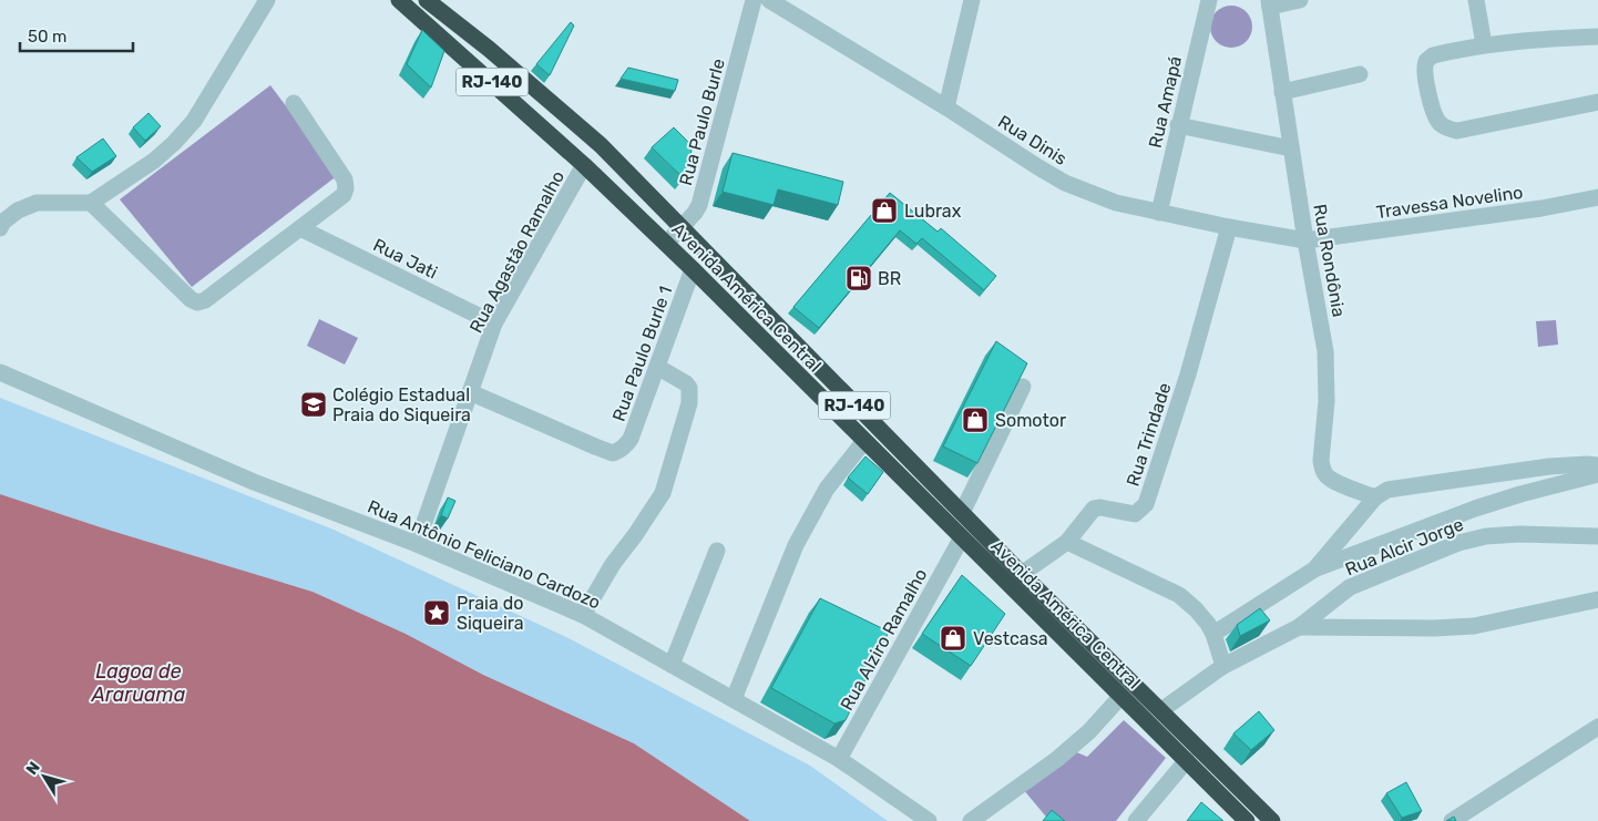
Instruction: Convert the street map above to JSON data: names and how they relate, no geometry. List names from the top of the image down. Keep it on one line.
{"streets":{"highway":["RJ-140","Avenida América Central"],"street":["Rua Amapá","Rua Paulo Burle","Rua Dinis","Travessa Novelino","Rua Agastão Ramalho","Rua Jati","Rua Rondônia","Rua Paulo Burle 1","Rua Trindade","Rua Alcir Jorge","Rua Antônio Feliciano Cardozo","Rua Alziro Ramalho"]},"crossings":[["Rua Amapá","Rua Dinis"],["Rua Paulo Burle","Avenida América Central"],["Rua Dinis","Travessa Novelino"],["Rua Dinis","Rua Rondônia"],["Rua Dinis","Rua Trindade"],["Travessa Novelino","Rua Rondônia"],["Rua Agastão Ramalho","Rua Jati"],["Rua Agastão Ramalho","Avenida América Central"],["Rua Agastão Ramalho","Rua Paulo Burle 1"],["Rua Agastão Ramalho","Rua Antônio Feliciano Cardozo"],["Avenida América Central","Rua Paulo Burle 1"],["Avenida América Central","Rua Trindade"],["Avenida América Central","Rua Alcir Jorge"],["Avenida América Central","Rua Alziro Ramalho"],["Rua Antônio Feliciano Cardozo","Rua Alziro Ramalho"]],"water":["Lagoa de Araruama"],"places":{"shop":["Lubrax","Somotor","Vestcasa"],"fuel station":["BR"],"school or university":["Colégio Estadual Praia do Siqueira"],"place":["Praia do Siqueira"]},"scale_bar":"50 m","north":"top left"}
